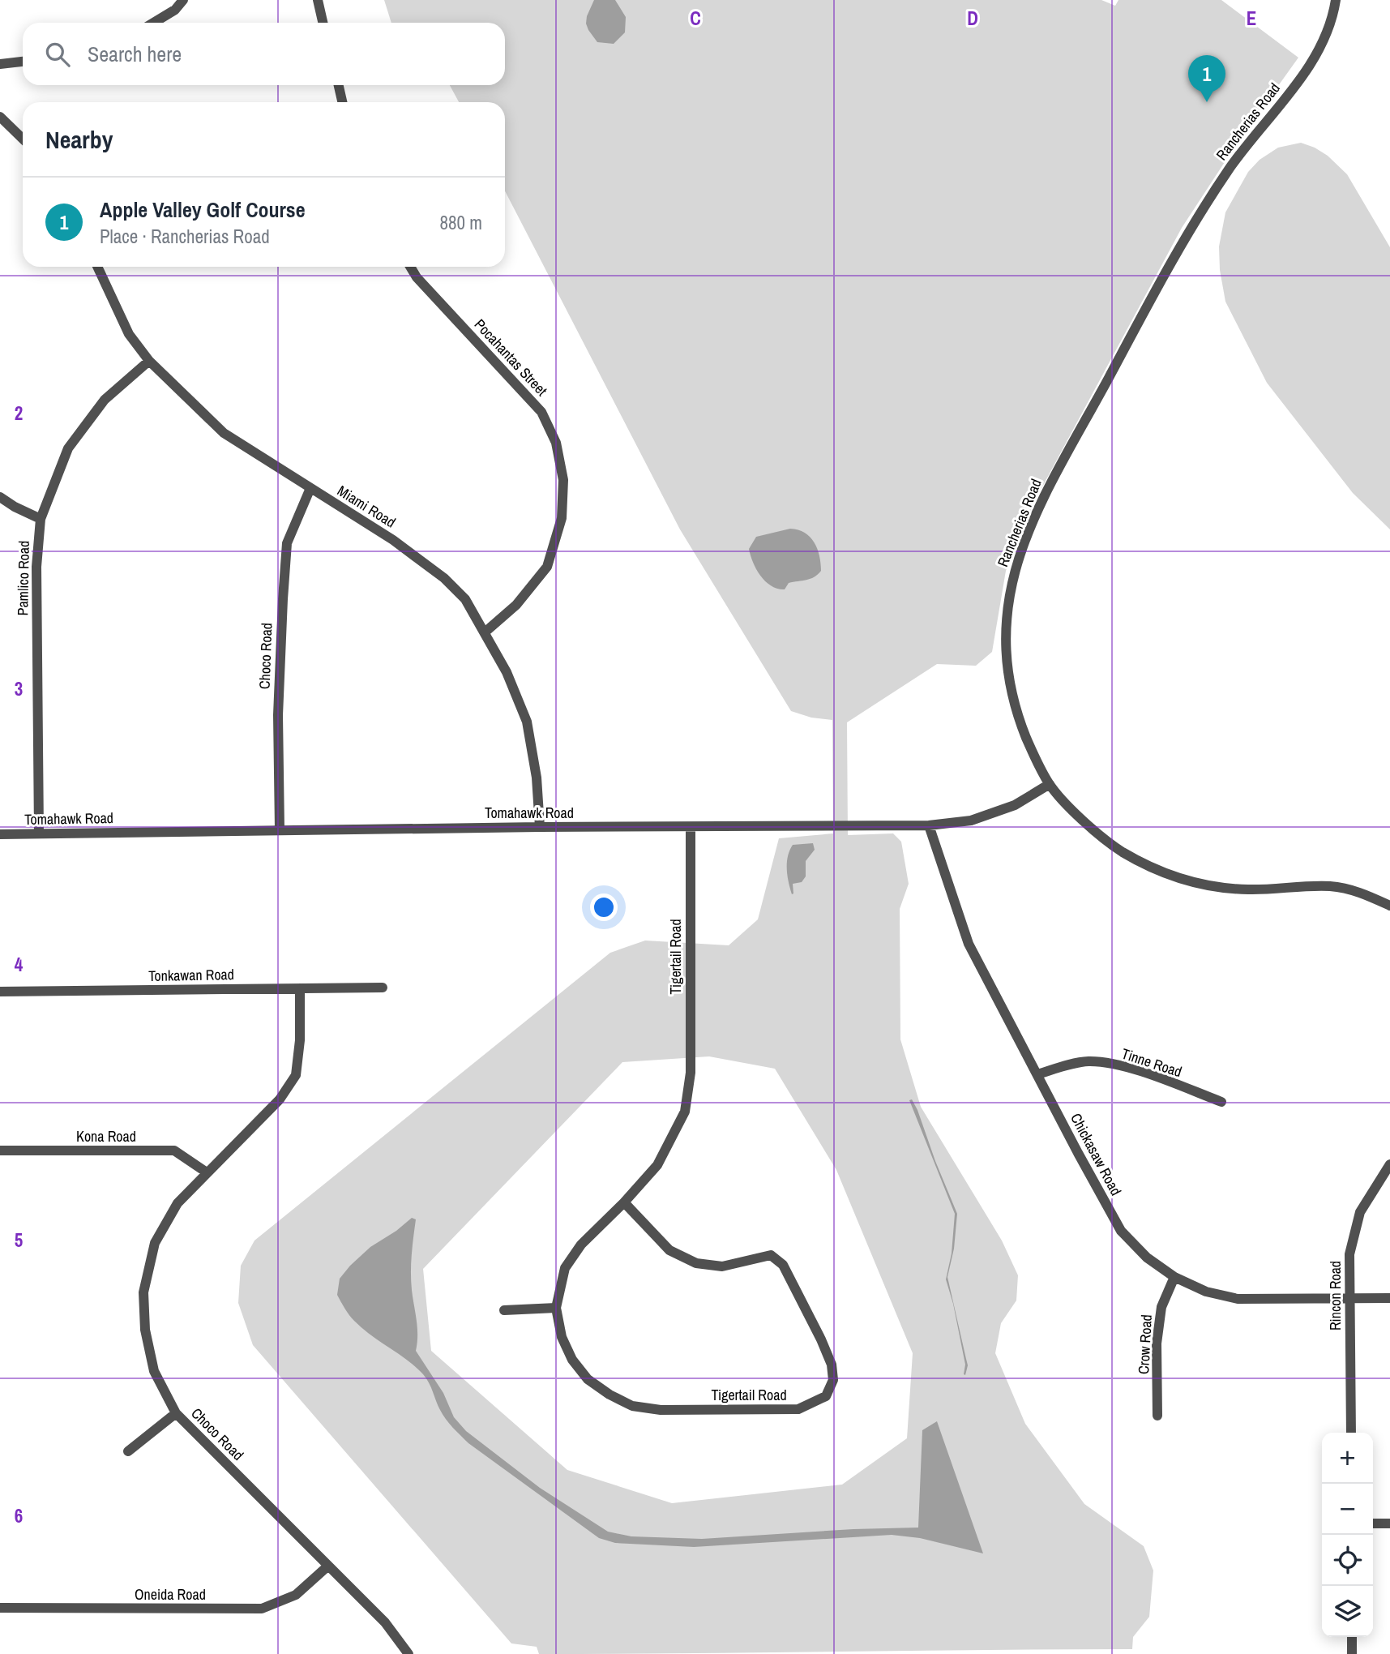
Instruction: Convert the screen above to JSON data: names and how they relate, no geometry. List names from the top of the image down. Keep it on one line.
{"streets":{"street":["Rancherias Road","Pocahantas Street","Miami Road","Pamlico Road","Choco Road","Tomahawk Road","Tigertail Road","Tonkawan Road","Tinne Road","Kona Road","Chickasaw Road","Rincon Road","Crow Road","Oneida Road"]},"crossings":[["Rancherias Road","Tomahawk Road"],["Pocahantas Street","Miami Road"],["Miami Road","Pamlico Road"],["Miami Road","Choco Road"],["Miami Road","Tomahawk Road"],["Pamlico Road","Tomahawk Road"],["Choco Road","Tomahawk Road"],["Choco Road","Tonkawan Road"],["Choco Road","Kona Road"],["Choco Road","Oneida Road"],["Tomahawk Road","Tigertail Road"],["Tomahawk Road","Chickasaw Road"],["Tinne Road","Chickasaw Road"],["Chickasaw Road","Rincon Road"],["Chickasaw Road","Crow Road"]],"page":{"search":"Search here","pins":"1","heading":"Nearby","list":[{"mark":"1","name":"Apple Valley Golf Course","note":"Place · Rancherias Road","value":"880 m"}],"map_buttons":["+","−"]},"grid":{"columns":["C","D","E"],"rows":["2","3","4","5","6"]}}
